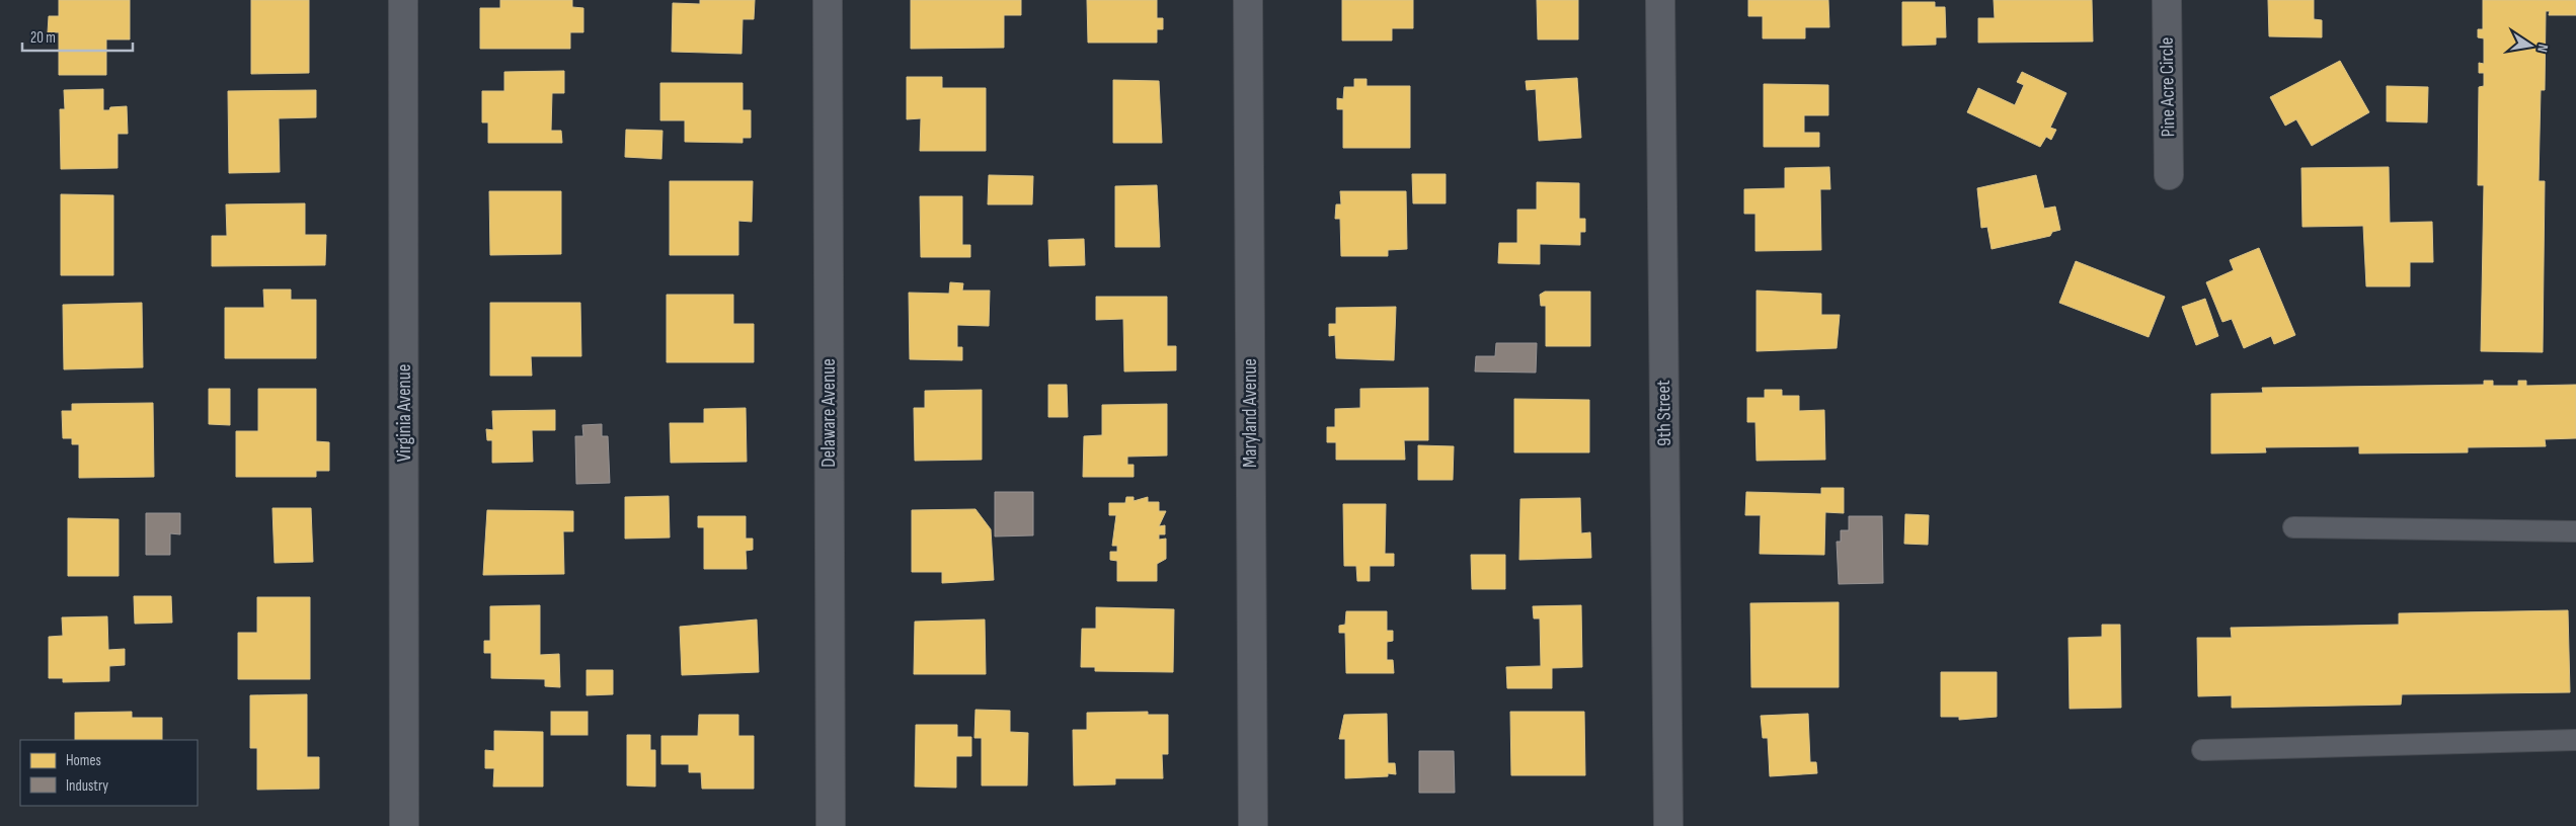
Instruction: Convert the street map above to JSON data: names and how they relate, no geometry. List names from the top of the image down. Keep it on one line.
{"streets":{"street":["Pine Acre Circle","Virginia Avenue","Delaware Avenue","Maryland Avenue","9th Street"]},"legend":["Homes","Industry"],"scale_bar":"20 m","north":"right"}
